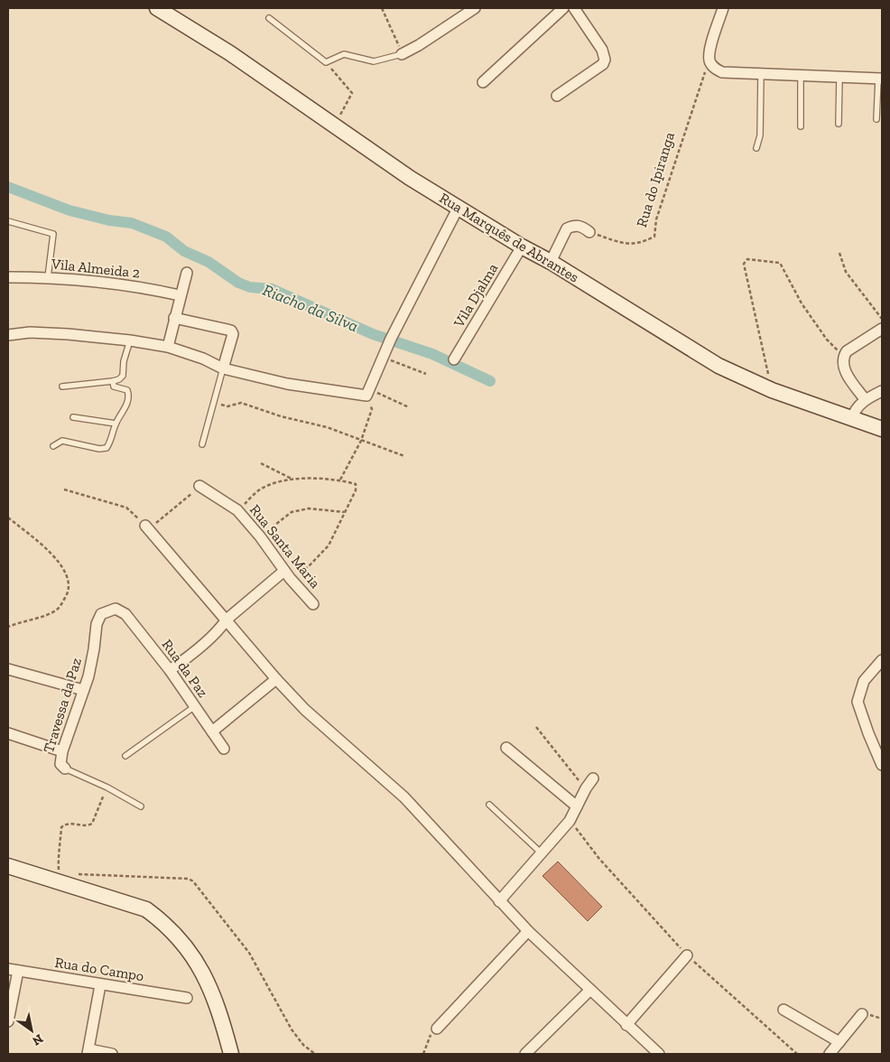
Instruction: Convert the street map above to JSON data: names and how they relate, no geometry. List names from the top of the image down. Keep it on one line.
{"streets":{"street":["Rua Marquês de Abrantes","Vila Almeida 2","Vila Djalma","Rua Santa Maria","Rua da Paz","Travessa da Paz","Rua do Campo"],"path":["Rua do Ipiranga"]},"crossings":[["Rua Marquês de Abrantes","Vila Djalma"],["Rua da Paz","Travessa da Paz"]],"water":["Riacho da Silva"],"north":"bottom right"}
